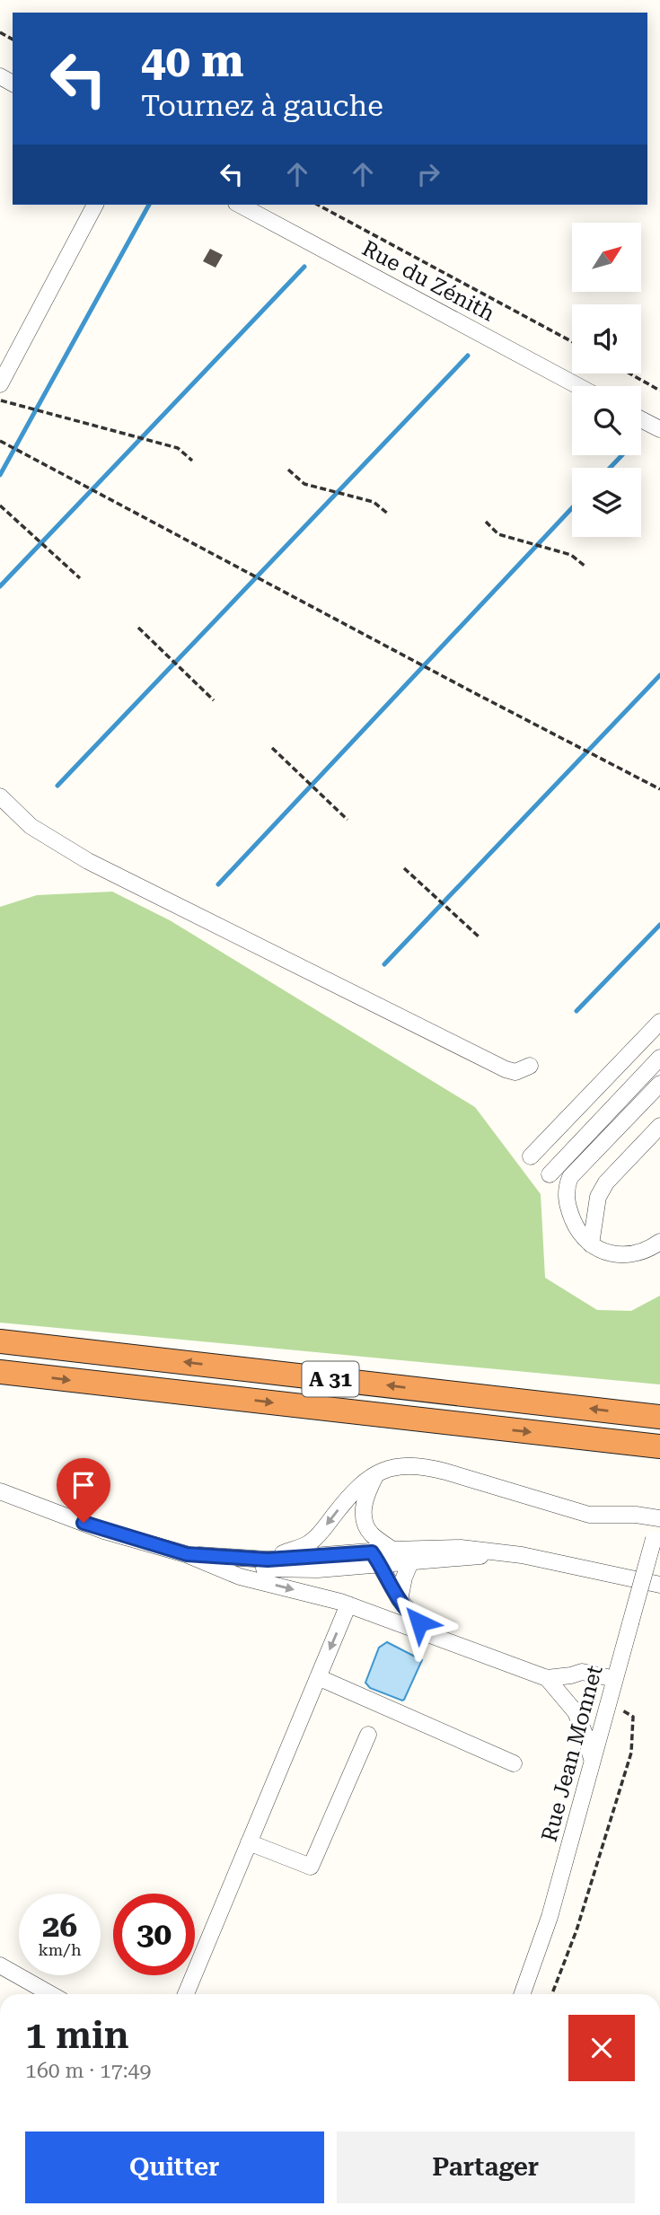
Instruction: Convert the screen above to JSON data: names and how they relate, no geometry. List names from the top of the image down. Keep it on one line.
{"streets":{"highway":["A 31"],"street":["Rue du Zénith","Rue Jean Monnet"]},"north":"top right","page":{"turn":["40 m","Tournez à gauche"],"speed":"26 km/h","limit":"30","heading":["1 min","160 m · 17:49"],"buttons":["Quitter","Partager"]}}
